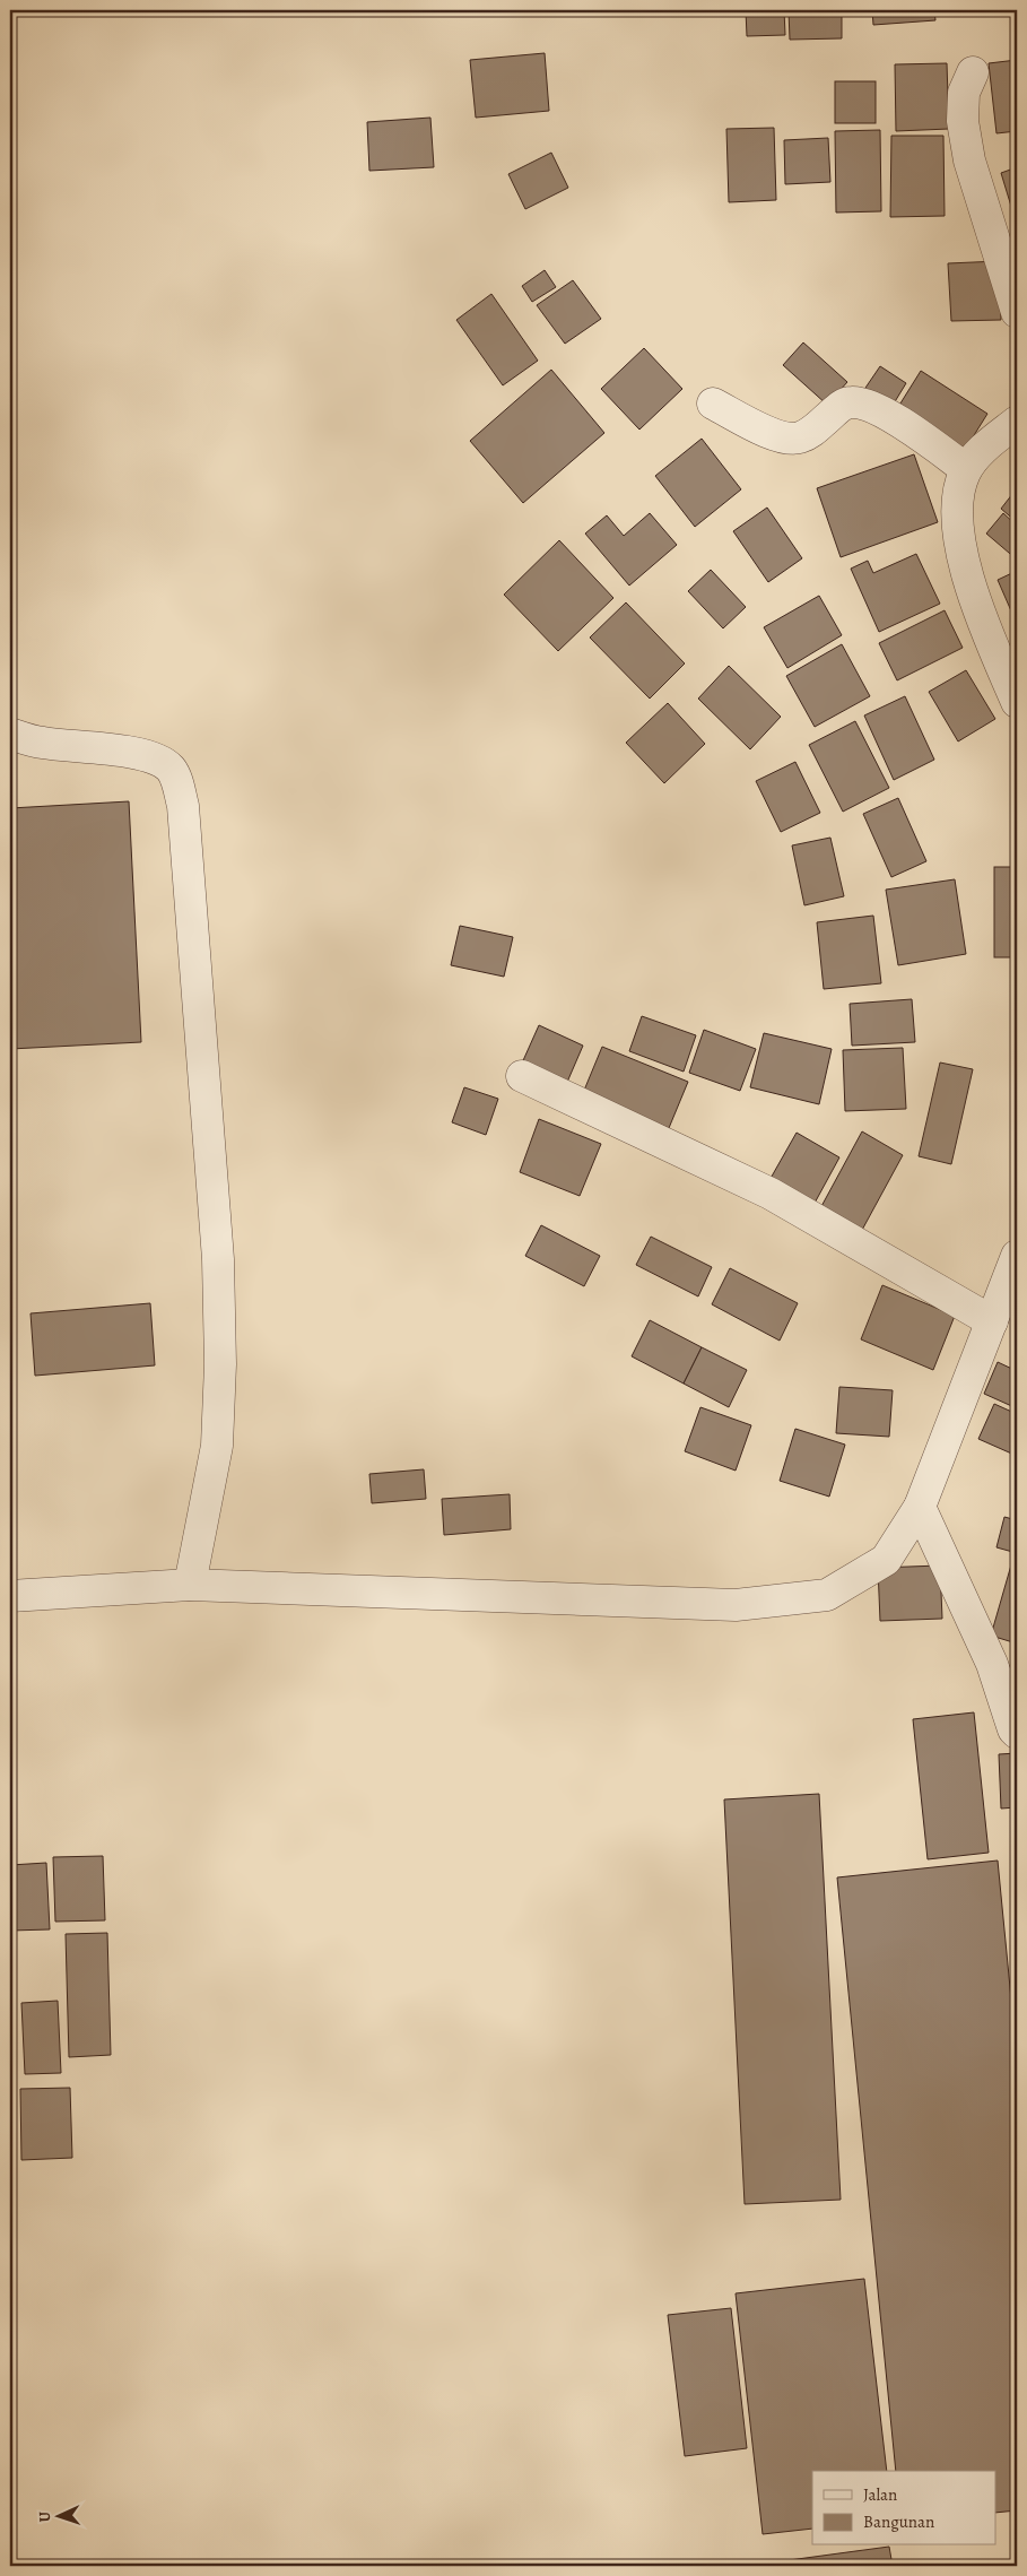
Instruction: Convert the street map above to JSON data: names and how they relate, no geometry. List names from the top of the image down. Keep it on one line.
{"legend":["Jalan","Bangunan"],"north":"left"}
